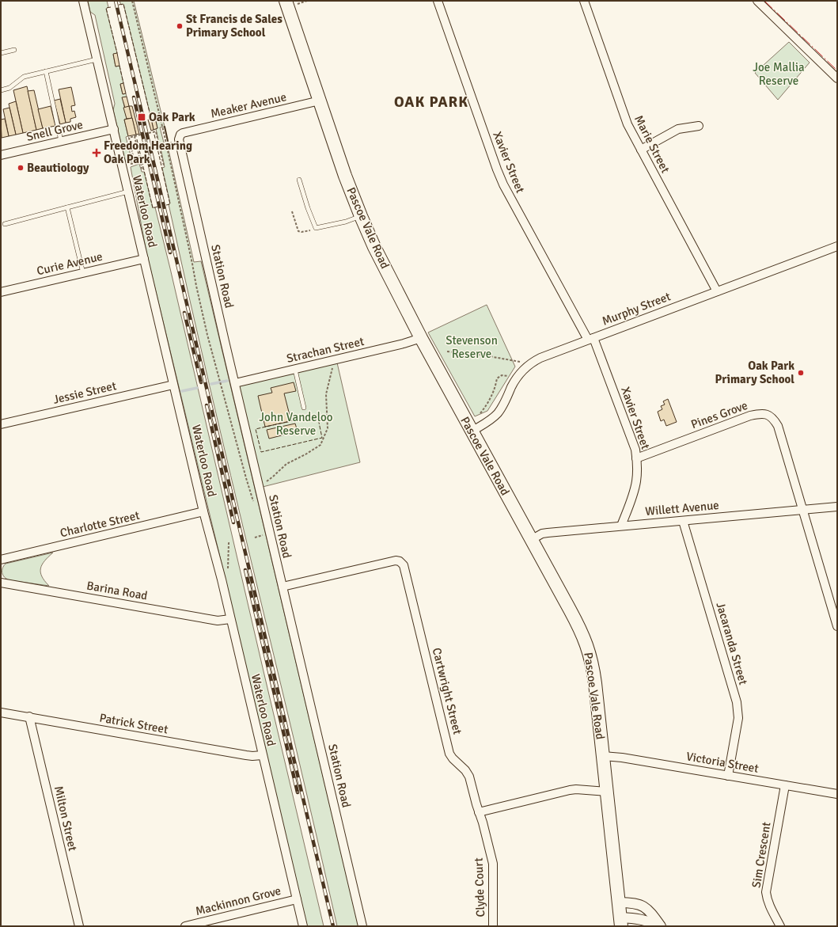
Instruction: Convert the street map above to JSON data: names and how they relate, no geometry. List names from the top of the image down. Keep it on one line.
{"streets":{"main road":["Pascoe Vale Road"],"street":["Meaker Avenue","Snell Grove","Marie Street","Xavier Street","Waterloo Road","Curie Avenue","Station Road","Murphy Street","Strachan Street","Jessie Street","Pines Grove","Willett Avenue","Charlotte Street","Barina Road","Jacaranda Street","Cartwright Street","Patrick Street","Victoria Street","Milton Street","Sim Crescent","Clyde Court","Mackinnon Grove"]},"crossings":[["Meaker Avenue","Pascoe Vale Road"],["Meaker Avenue","Station Road"],["Snell Grove","Waterloo Road"],["Marie Street","Murphy Street"],["Xavier Street","Murphy Street"],["Xavier Street","Pines Grove"],["Xavier Street","Willett Avenue"],["Waterloo Road","Curie Avenue"],["Waterloo Road","Jessie Street"],["Waterloo Road","Charlotte Street"],["Waterloo Road","Barina Road"],["Waterloo Road","Patrick Street"],["Waterloo Road","Mackinnon Grove"],["Pascoe Vale Road","Murphy Street"],["Pascoe Vale Road","Strachan Street"],["Pascoe Vale Road","Willett Avenue"],["Pascoe Vale Road","Victoria Street"],["Station Road","Strachan Street"],["Station Road","Cartwright Street"],["Pines Grove","Willett Avenue"],["Willett Avenue","Jacaranda Street"],["Jacaranda Street","Victoria Street"],["Cartwright Street","Clyde Court"],["Patrick Street","Milton Street"],["Victoria Street","Sim Crescent"]],"districts":["OAK PARK"],"parks":["Joe Mallia Reserve","Stevenson Reserve","John Vandeloo Reserve"],"places":{"other":["St Francis de Sales Primary School","Beautiology","Oak Park Primary School"],"transit":["Oak Park"],"health":["Freedom Hearing Oak Park"]}}
